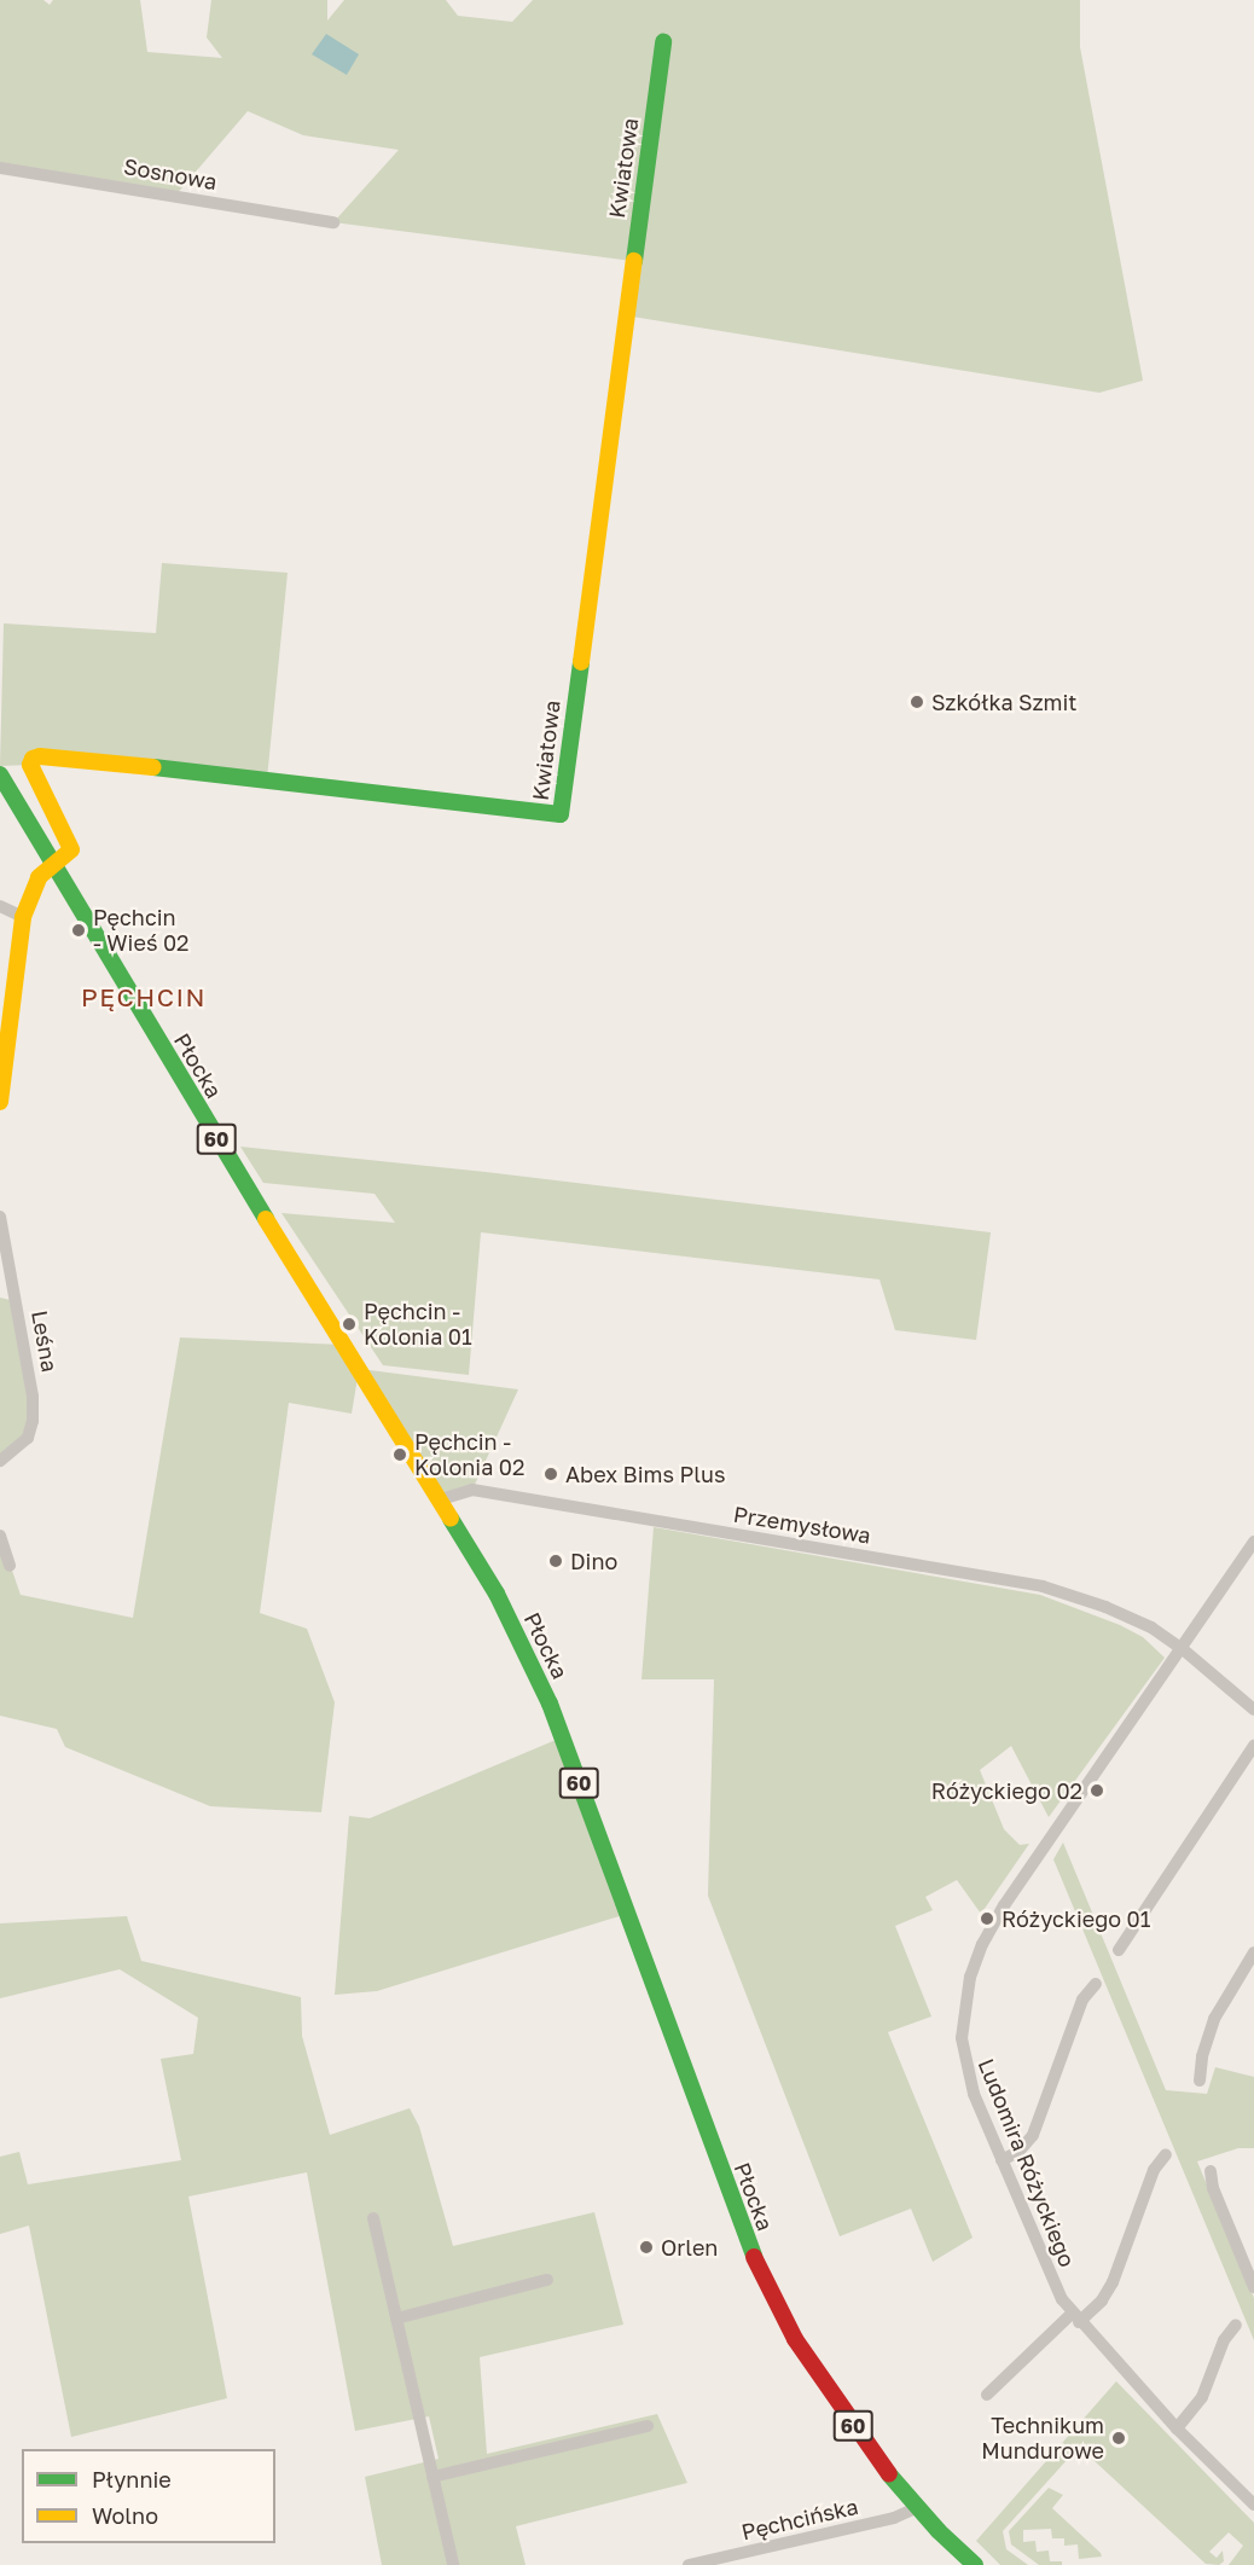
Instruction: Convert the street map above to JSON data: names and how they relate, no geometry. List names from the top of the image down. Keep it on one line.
{"streets":{"main road":["Kwiatowa","Płocka","60"],"street":["Sosnowa","Leśna","Przemysłowa","Ludomira Różyckiego","Pęchcińska"]},"crossings":[["Kwiatowa","Płocka"],["Płocka","Przemysłowa"],["Płocka","Pęchcińska"],["Przemysłowa","Ludomira Różyckiego"]],"districts":["PĘCHCIN"],"places":["Szkółka Szmit","Pęchcin - Wieś 02","Pęchcin - Kolonia 01","Pęchcin - Kolonia 02","Abex Bims Plus","Dino","Różyckiego 02","Różyckiego 01","Orlen","Technikum Mundurowe"],"legend":["Płynnie","Wolno"]}
